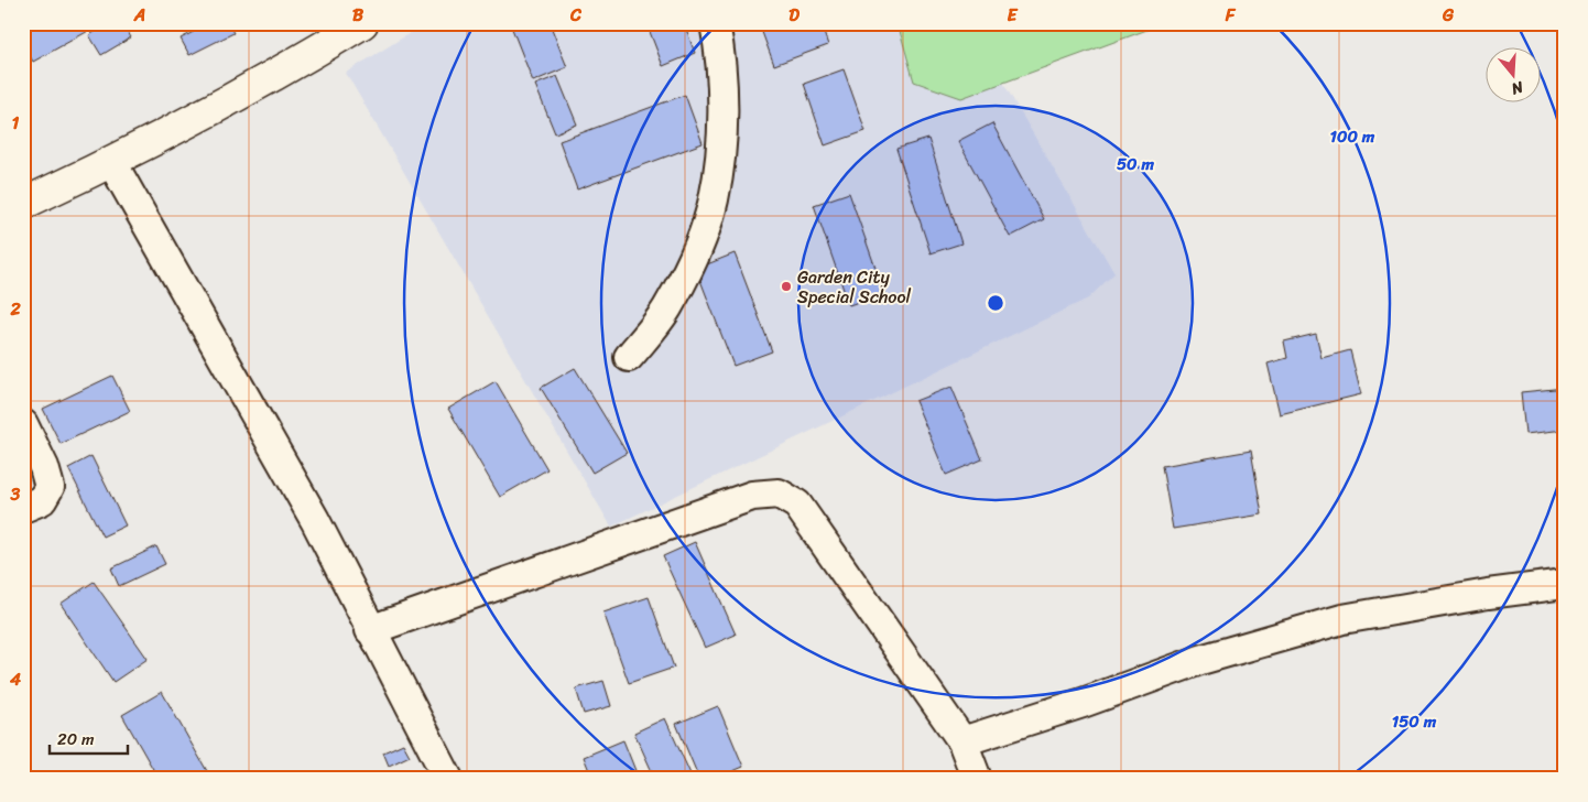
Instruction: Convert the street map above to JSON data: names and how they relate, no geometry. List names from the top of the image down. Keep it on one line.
{"places":["Garden City Special School"],"scale_bar":"20 m","north":"bottom","grid":{"columns":["A","B","C","D","E","F","G"],"rows":["1","2","3","4"]},"rings":["100 m","50 m","150 m"]}
